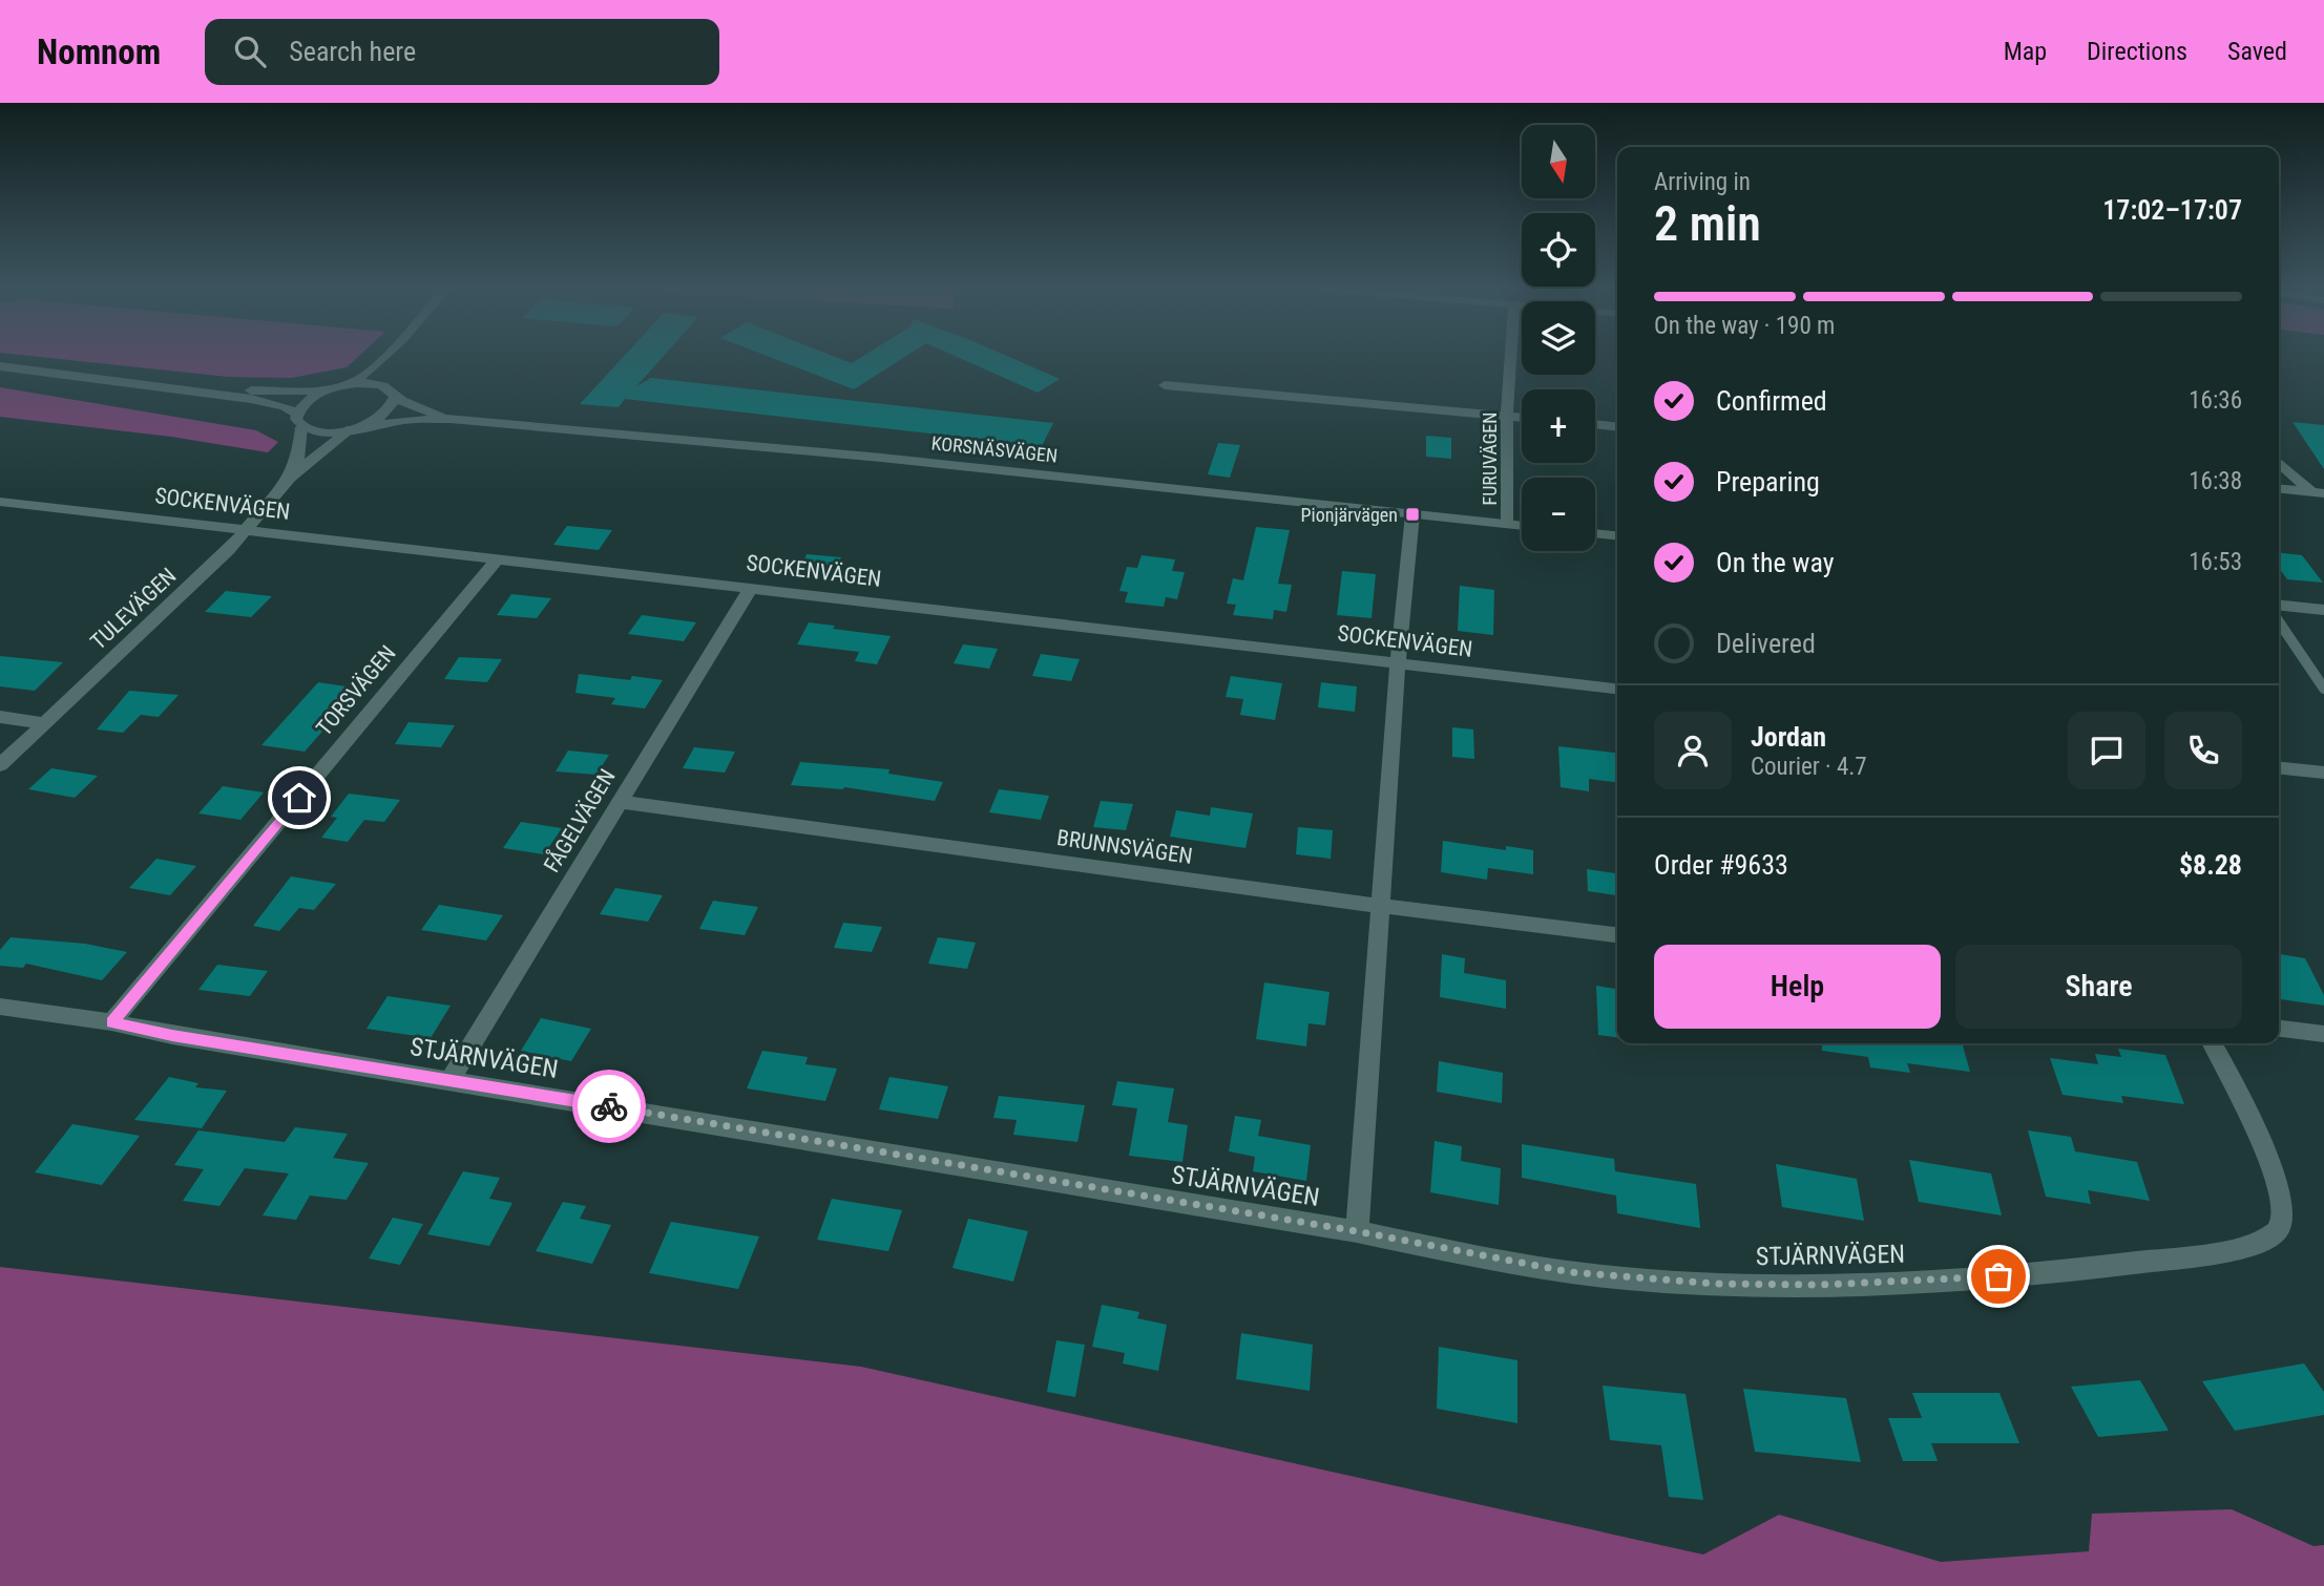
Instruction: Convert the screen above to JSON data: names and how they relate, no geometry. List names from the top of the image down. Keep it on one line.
{"streets":{"street":["KORSNÄSVÄGEN","FURUVÄGEN","SOCKENVÄGEN","TULEVÄGEN","TORSVÄGEN","FÅGELVÄGEN","BRUNNSVÄGEN","STJÄRNVÄGEN"]},"crossings":[["KORSNÄSVÄGEN","FURUVÄGEN"],["KORSNÄSVÄGEN","TULEVÄGEN"],["SOCKENVÄGEN","TULEVÄGEN"],["SOCKENVÄGEN","TORSVÄGEN"],["SOCKENVÄGEN","FÅGELVÄGEN"],["TORSVÄGEN","STJÄRNVÄGEN"],["FÅGELVÄGEN","BRUNNSVÄGEN"],["FÅGELVÄGEN","STJÄRNVÄGEN"]],"places":{"transit":["Pionjärvägen"]},"north":"bottom","page":{"header":"Nomnom","search":"Search here","nav":["Map","Directions","Saved"],"map_buttons":["+","−"],"heading":["2 min","Arriving in","17:02–17:07"],"panel":["Jordan","Courier · 4.7","Order #9633","$8.28"],"bar":"On the way · 190 m","list":[["Confirmed","16:36"],["Preparing","16:38"],["On the way","16:53"],"Delivered"],"buttons":["Help","Share"]}}
